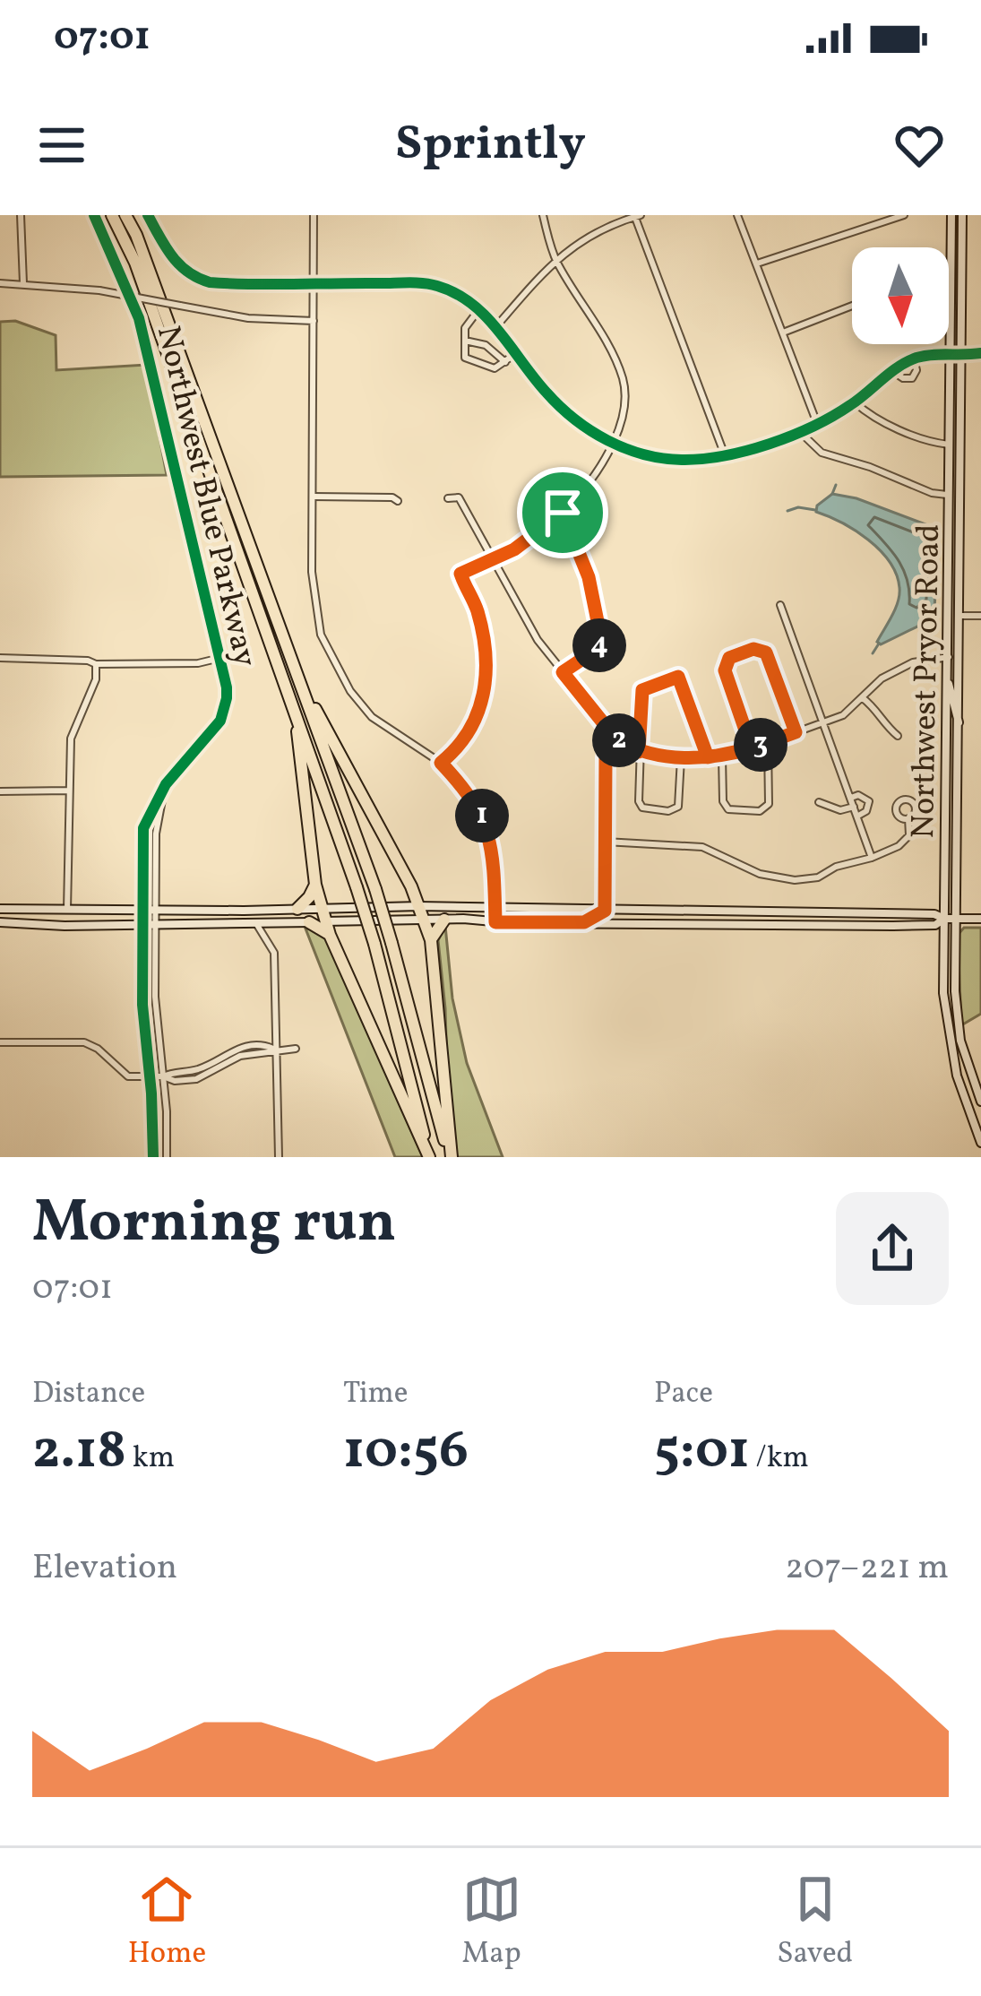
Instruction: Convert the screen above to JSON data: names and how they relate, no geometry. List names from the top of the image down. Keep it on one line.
{"streets":{"main road":["Northwest Pryor Road"],"street":["Northwest Blue Parkway"]},"north":"bottom","page":{"status":"07:01","header":"Sprintly","pins":["4","2","3","1"],"heading":["Morning run","07:01"],"stats":[["Distance","2.18 km"],["Time","10:56"],["Pace","5:01 /km"]],"chart":["Elevation","207–221 m"],"tabs":["Home","Map","Saved"]}}
